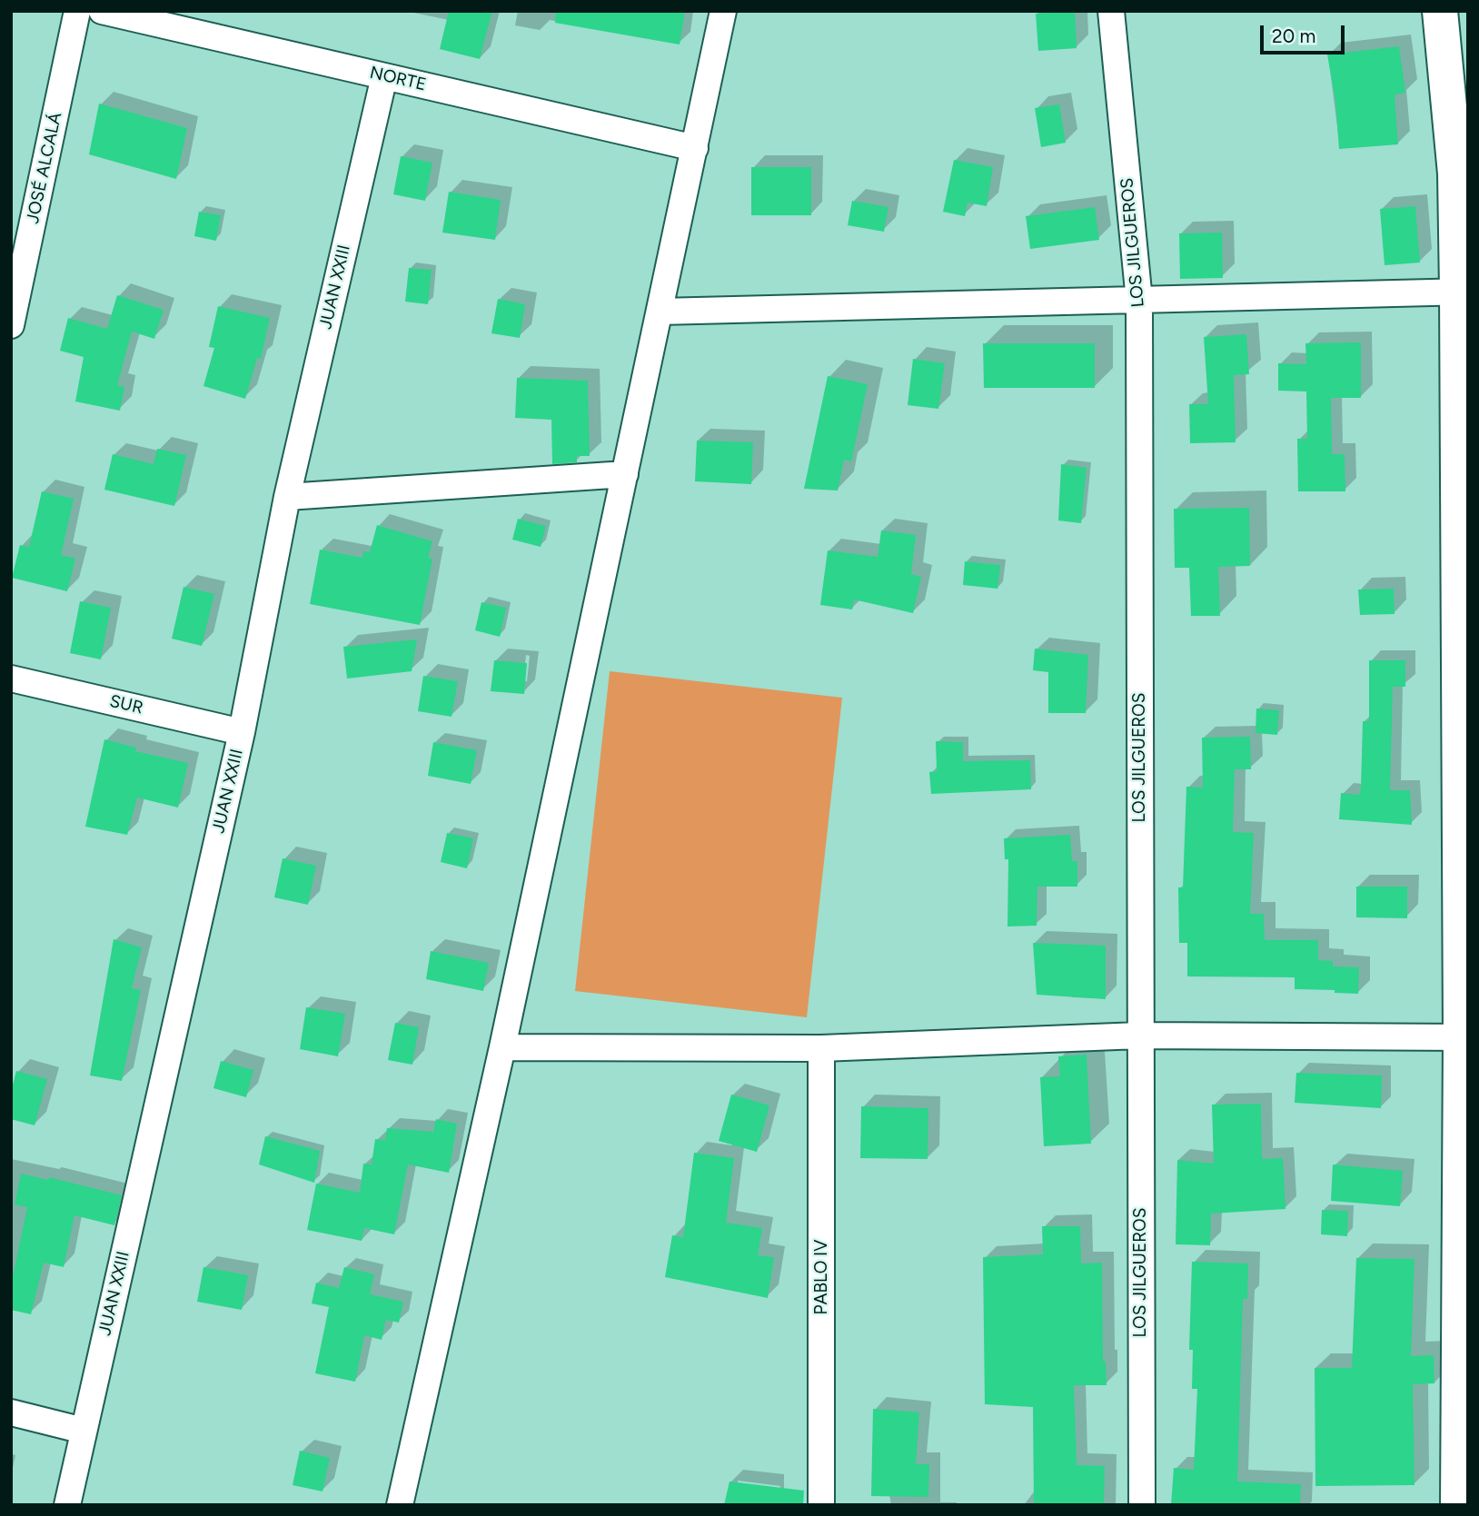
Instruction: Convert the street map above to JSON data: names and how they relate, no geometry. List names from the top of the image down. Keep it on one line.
{"streets":{"street":["NORTE","JOSÉ ALCALÁ","LOS JILGUEROS","JUAN XXIII","SUR","PABLO IV"]},"crossings":[["NORTE","JUAN XXIII"],["JUAN XXIII","SUR"]],"scale_bar":"20 m"}
